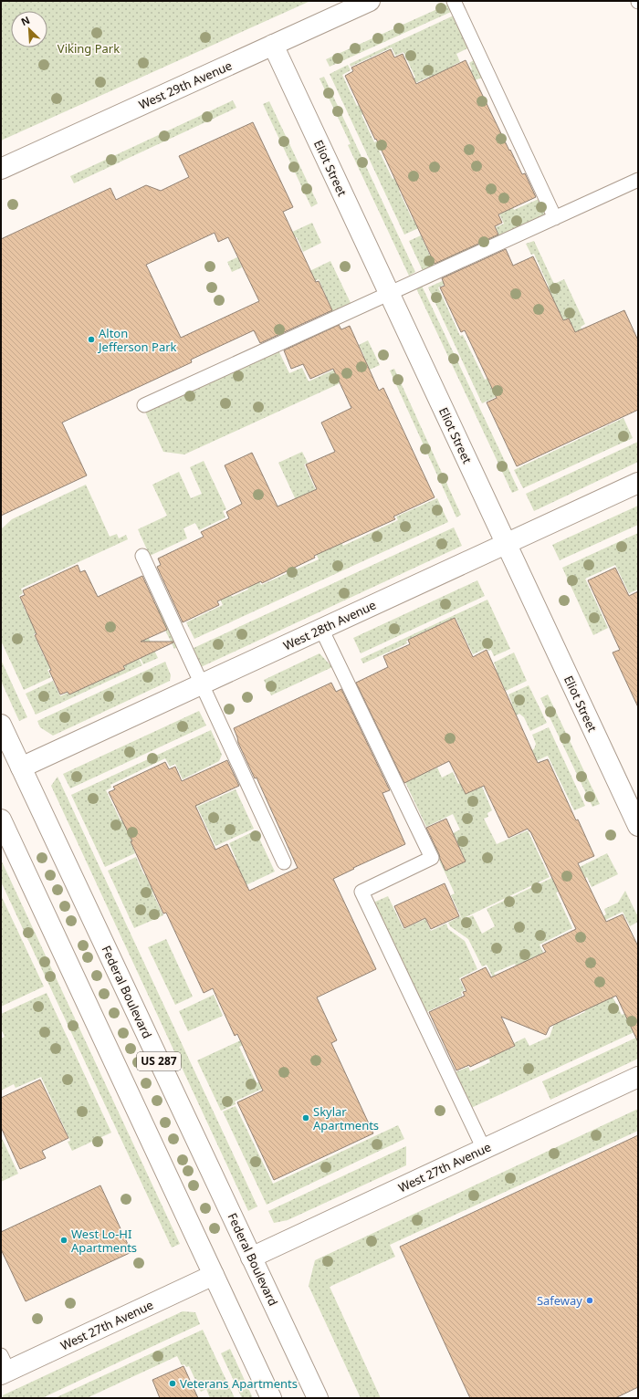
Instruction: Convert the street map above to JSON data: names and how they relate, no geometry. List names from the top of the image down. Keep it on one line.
{"streets":{"street":["West 29th Avenue","Eliot Street","West 28th Avenue","Federal Boulevard","US 287","West 27th Avenue"]},"crossings":[["West 29th Avenue","Eliot Street"],["Eliot Street","West 28th Avenue"],["West 28th Avenue","Federal Boulevard"],["Federal Boulevard","West 27th Avenue"],["US 287","West 27th Avenue"]],"parks":["Viking Park"],"places":["Alton Jefferson Park","Skylar Apartments","West Lo-HI Apartments","Safeway","Veterans Apartments"],"north":"top left"}
